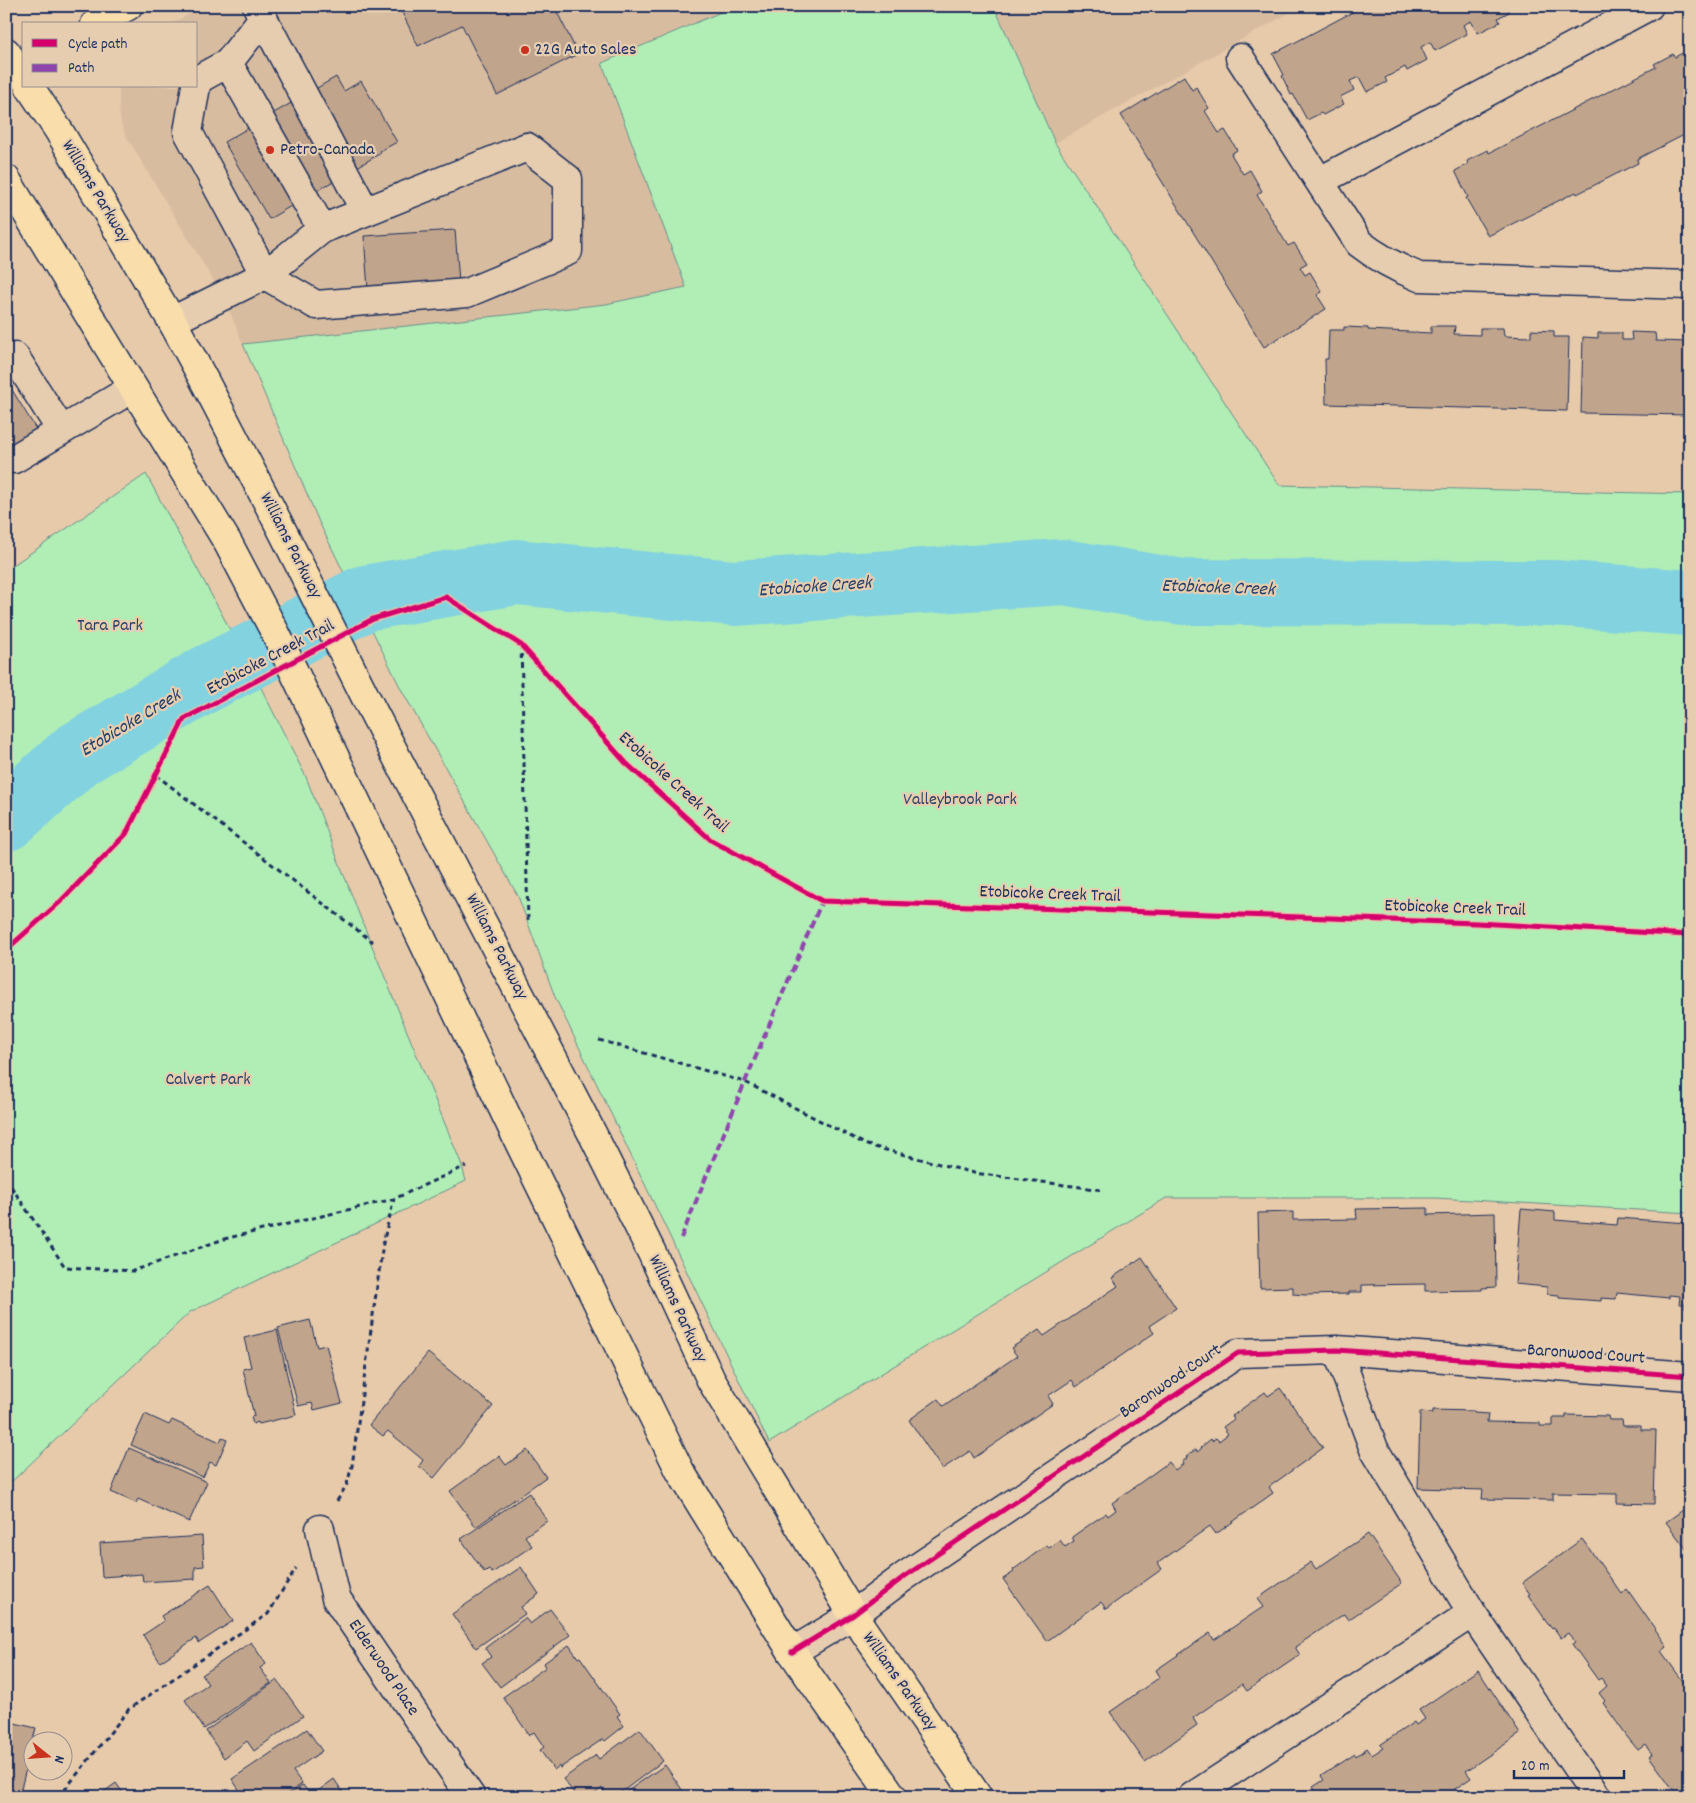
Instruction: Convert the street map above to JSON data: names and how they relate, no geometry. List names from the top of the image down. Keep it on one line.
{"streets":{"main road":["Williams Parkway"],"street":["Baronwood Court","Elderwood Place"],"cycle path":["Etobicoke Creek Trail"]},"crossings":[["Williams Parkway","Baronwood Court"]],"water":["Etobicoke Creek"],"parks":["Tara Park","Valleybrook Park","Calvert Park"],"places":["22G Auto Sales","Petro-Canada"],"legend":["Cycle path","Path"],"scale_bar":"20 m","north":"right"}
